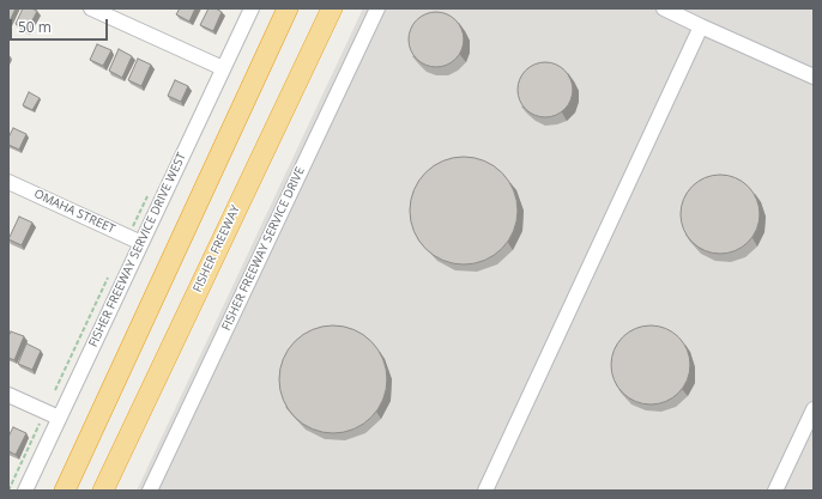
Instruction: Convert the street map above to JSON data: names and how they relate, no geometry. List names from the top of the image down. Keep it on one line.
{"streets":{"highway":["FISHER FREEWAY"],"street":["OMAHA STREET","FISHER FREEWAY SERVICE DRIVE","FISHER FREEWAY SERVICE DRIVE WEST"]},"crossings":[["OMAHA STREET","FISHER FREEWAY SERVICE DRIVE WEST"]],"scale_bar":"50 m"}
